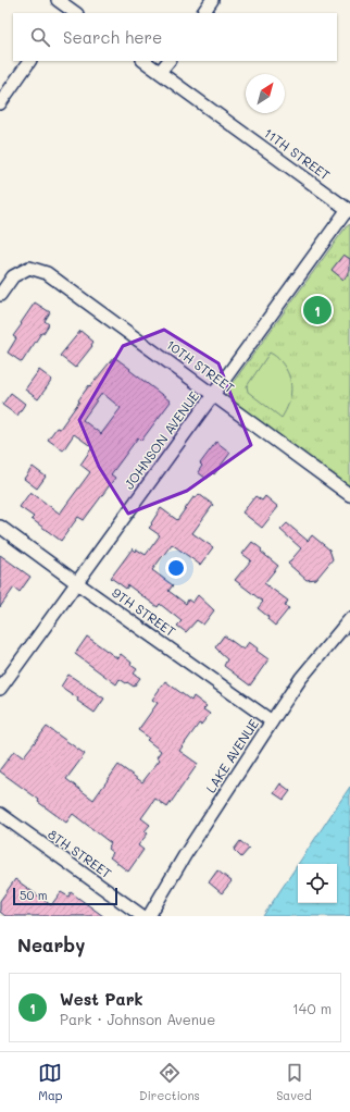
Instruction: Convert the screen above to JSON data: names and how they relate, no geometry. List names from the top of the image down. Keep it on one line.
{"streets":{"street":["11TH STREET","10TH STREET","JOHNSON AVENUE","9TH STREET","LAKE AVENUE","8TH STREET"]},"crossings":[["11TH STREET","JOHNSON AVENUE"],["10TH STREET","JOHNSON AVENUE"],["JOHNSON AVENUE","9TH STREET"],["9TH STREET","LAKE AVENUE"]],"scale_bar":"50 m","north":"top right","page":{"search":"Search here","pins":"1","scale":"50 m","heading":"Nearby","list":[{"mark":"1","name":"West Park","note":"Park · Johnson Avenue","value":"140 m"}],"nav":["Map","Directions","Saved"]}}
